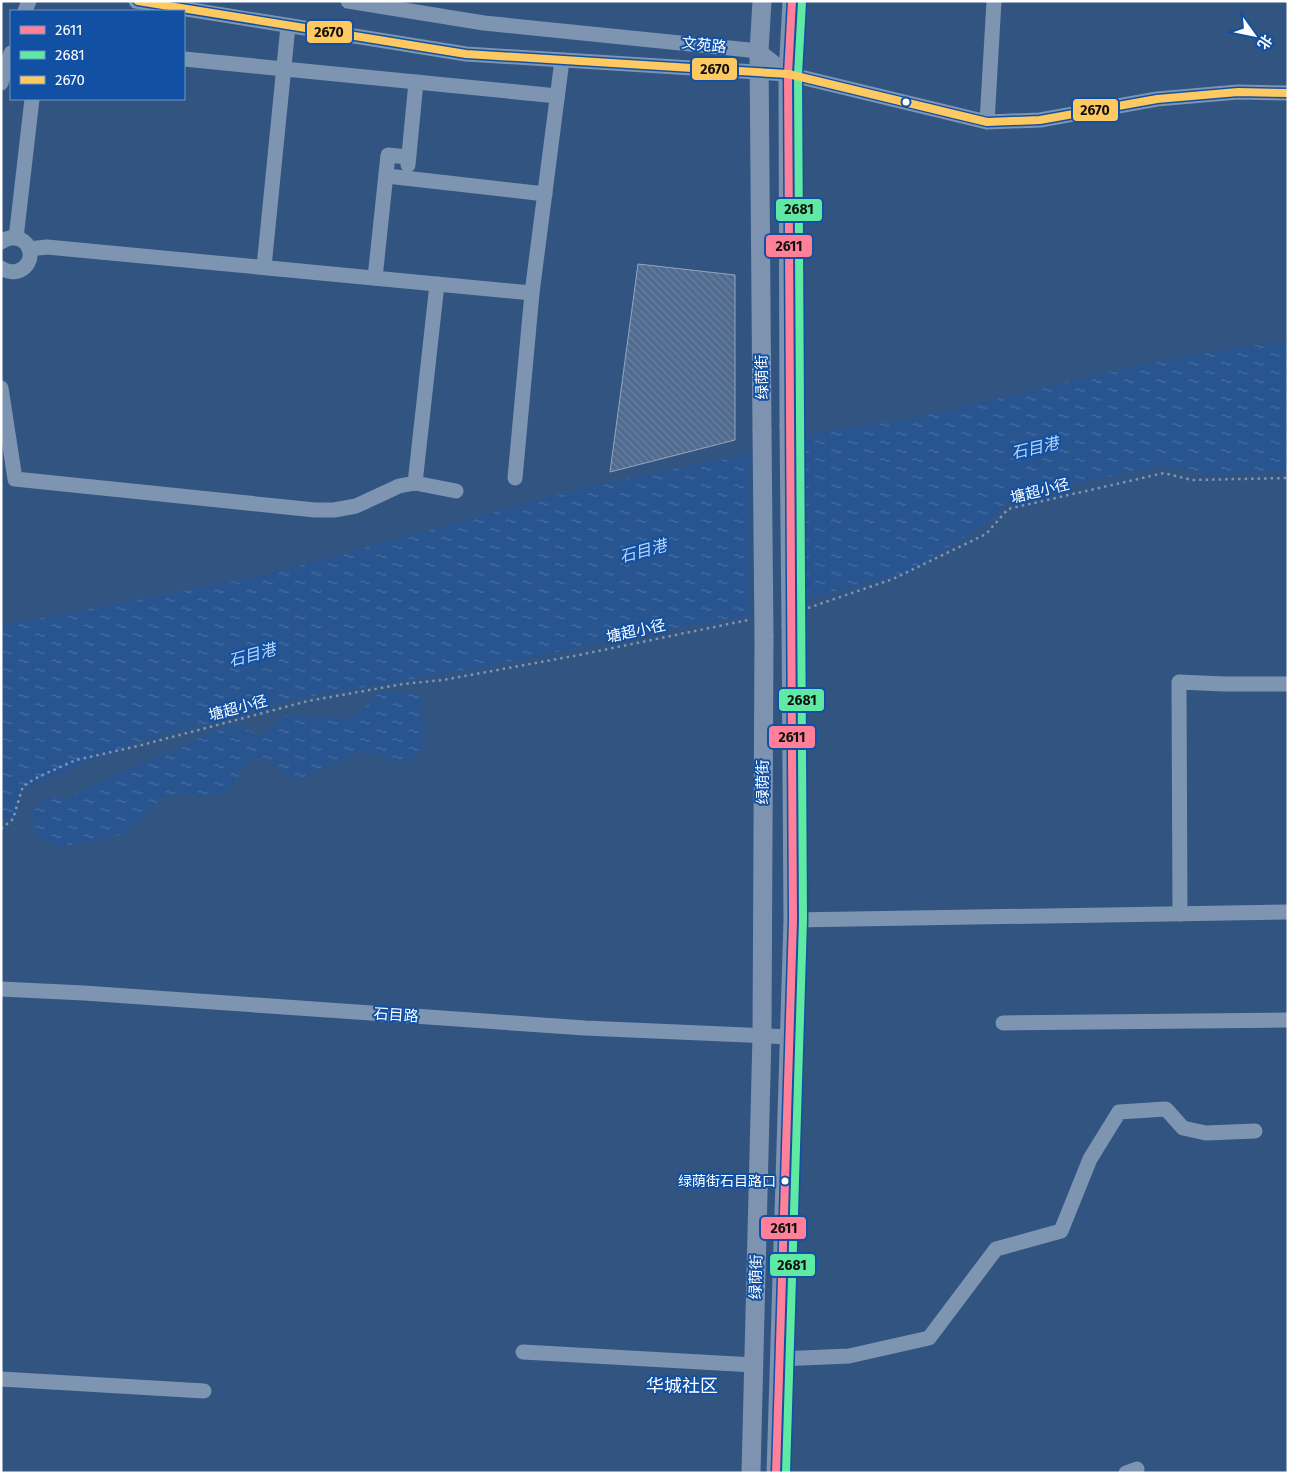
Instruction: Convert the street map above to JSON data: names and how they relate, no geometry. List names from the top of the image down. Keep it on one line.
{"streets":{"main road":["绿荫街"],"street":["文苑路","石目路"],"path":["塘超小径"]},"crossings":[["文苑路","绿荫街"],["绿荫街","石目路"]],"districts":["华城社区"],"water":["石目港"],"places":["绿荫街石目路口"],"lines":["transit line 2611","transit line 2670","transit line 2681"],"legend":["2611","2681","2670"],"north":"bottom right"}
